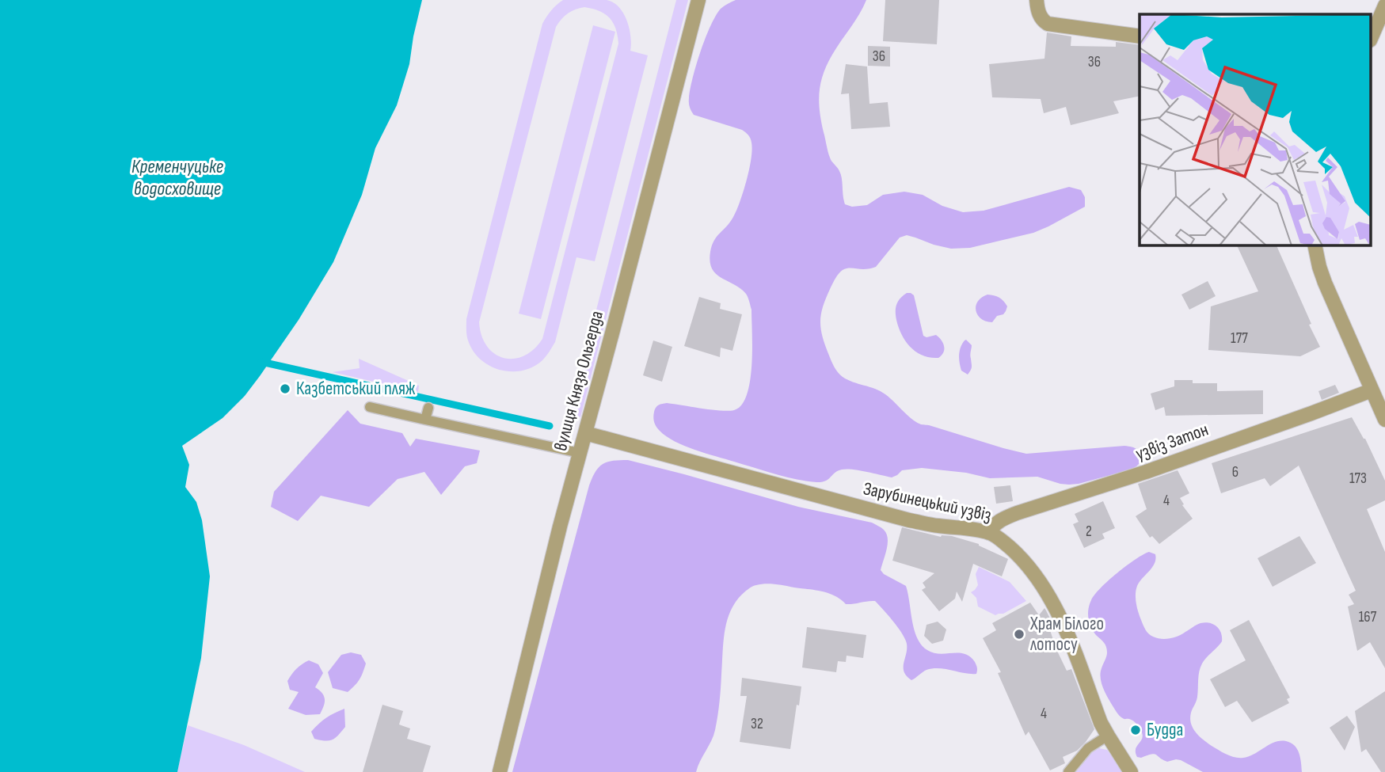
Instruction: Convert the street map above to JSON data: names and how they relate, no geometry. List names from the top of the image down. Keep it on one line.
{"streets":{"street":["вулиця Князя Ольгерда","узвіз Затон","Зарубинецький узвіз"]},"crossings":[["вулиця Князя Ольгерда","Зарубинецький узвіз"],["узвіз Затон","Зарубинецький узвіз"]],"water":["Кременчуцьке водосховище"],"places":["Казбетський пляж","Храм Білого лотосу","Будда"],"house_numbers":["36","36","177","6","173","4","2","167","4","32"]}
